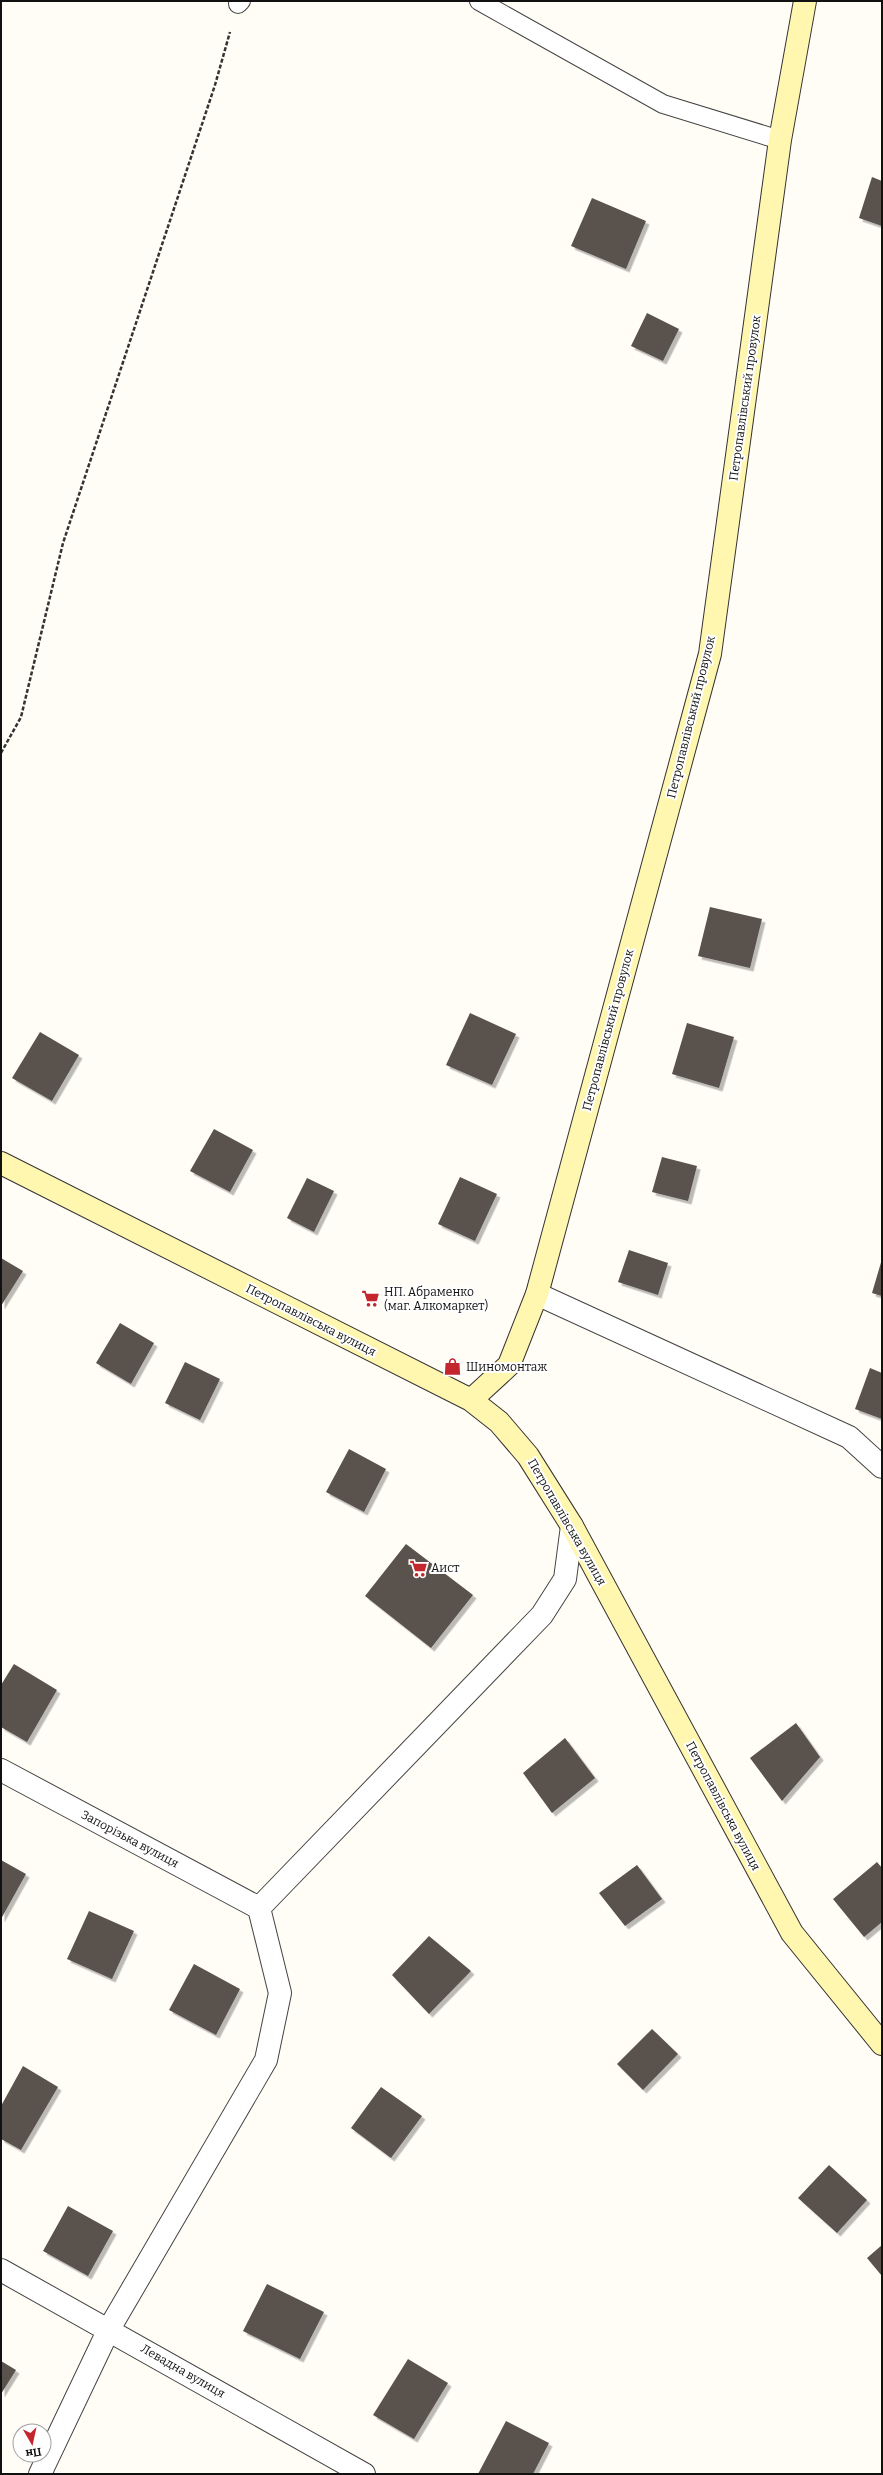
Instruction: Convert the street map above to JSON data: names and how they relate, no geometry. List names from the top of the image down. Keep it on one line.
{"streets":{"street":["Петропавлівський провулок","Петропавлівська вулиця","Запорізька вулиця","Левадна вулиця"]},"crossings":[["Петропавлівський провулок","Петропавлівська вулиця"]],"places":{"supermarket":["НП. Абраменко (маг. Алкомаркет)","Аист"],"shop":["Шиномонтаж"]},"north":"bottom"}
